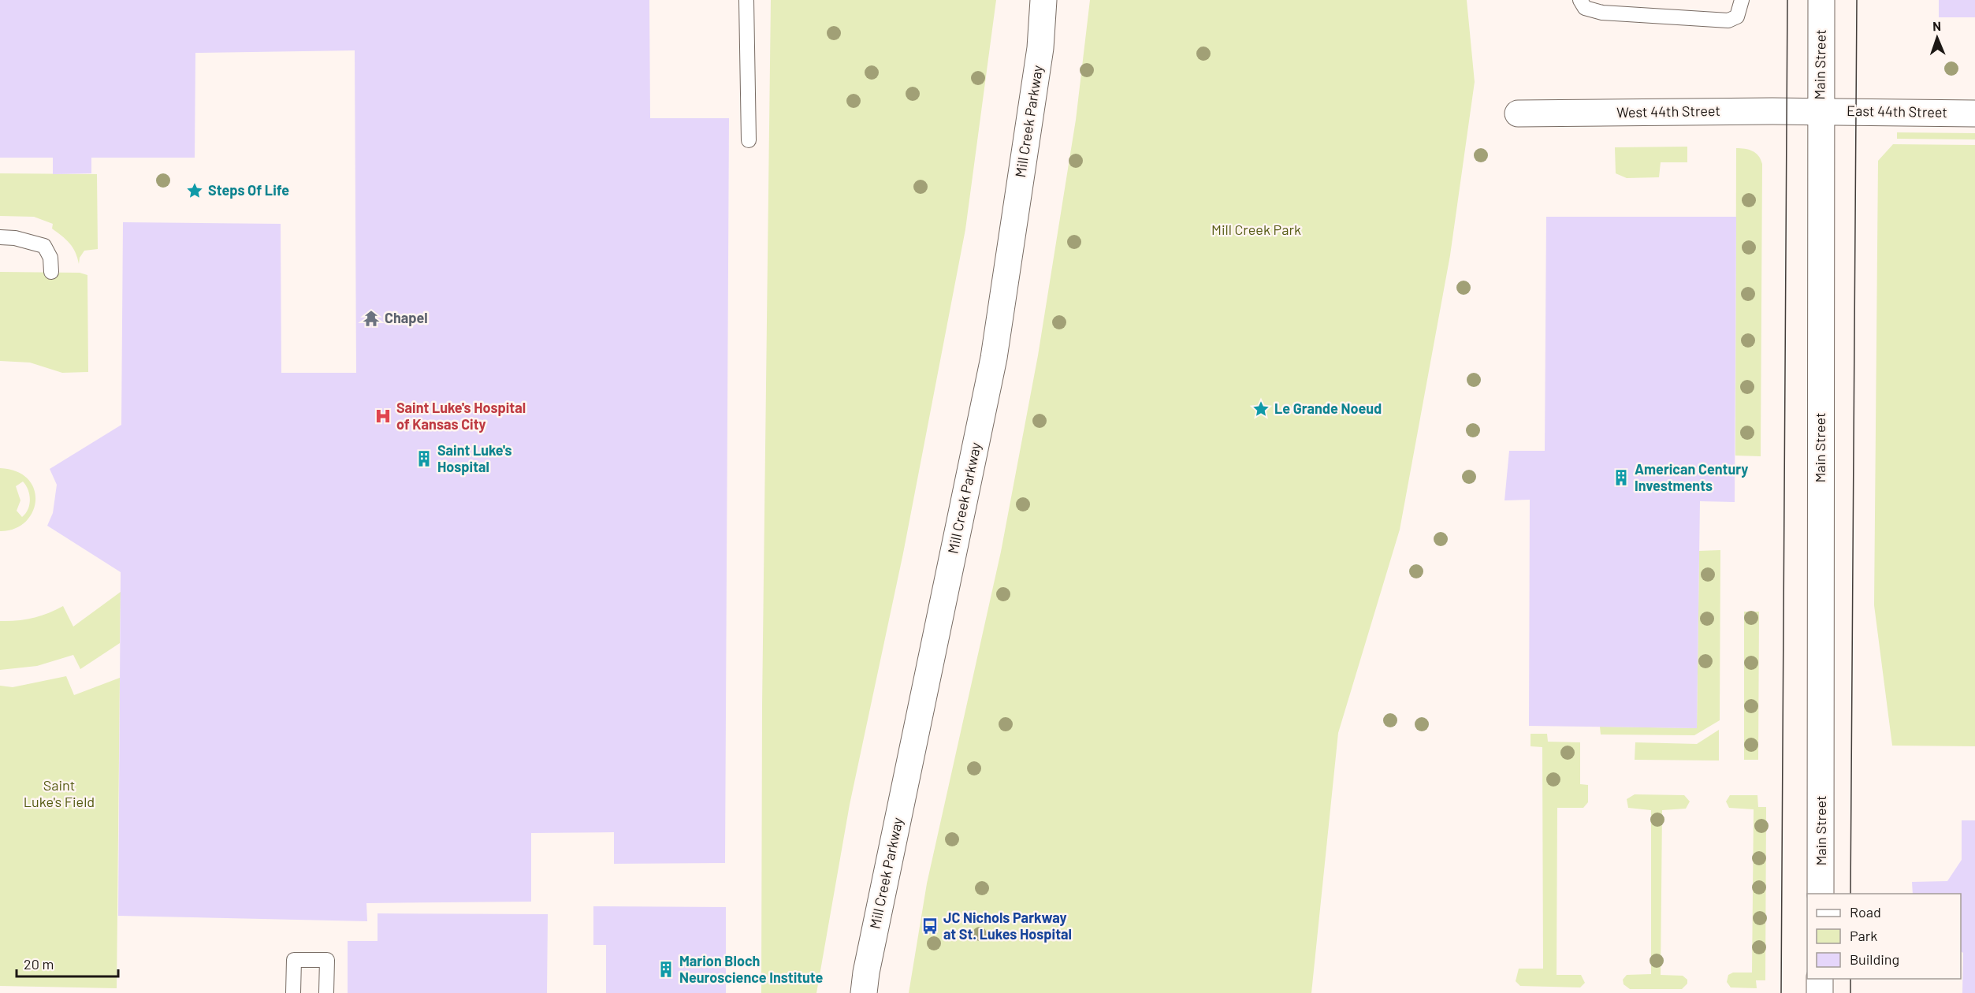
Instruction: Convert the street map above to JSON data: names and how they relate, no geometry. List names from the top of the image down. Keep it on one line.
{"streets":{"main road":["Main Street","West 44th Street","East 44th Street","Mill Creek Parkway"]},"crossings":[["Main Street","West 44th Street"],["Main Street","East 44th Street"],["West 44th Street","East 44th Street"]],"parks":["Mill Creek Park","Saint Luke's Field"],"places":{"place":["Steps Of Life","Le Grande Noeud"],"temple":["Chapel"],"hospital":["Saint Luke's Hospital of Kansas City"],"building":["Saint Luke's Hospital","American Century Investments","Marion Bloch Neuroscience Institute"],"bus stop":["JC Nichols Parkway at St. Lukes Hospital"]},"legend":["Road","Park","Building"],"scale_bar":"20 m","north":"top"}
